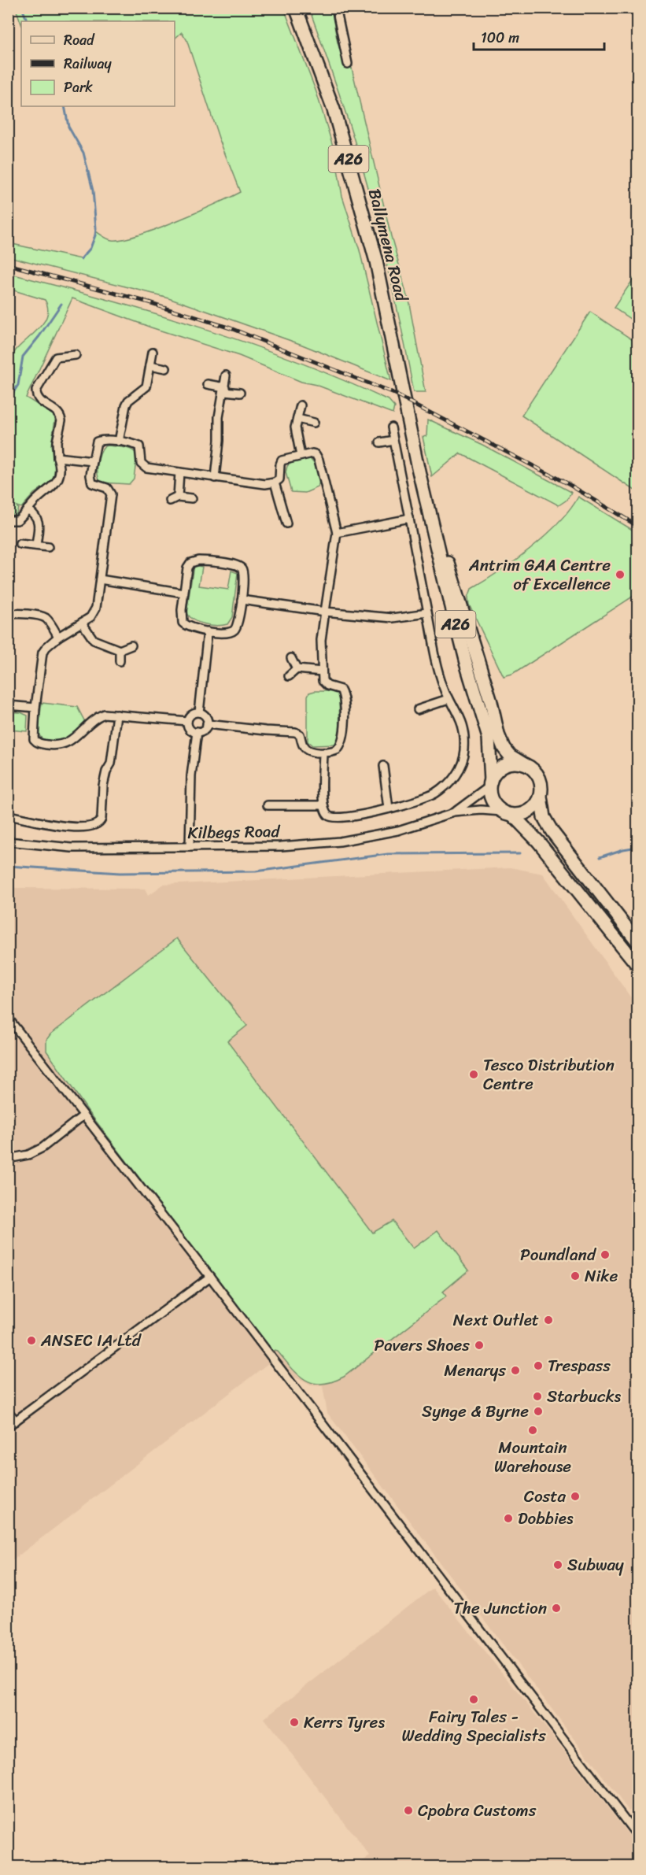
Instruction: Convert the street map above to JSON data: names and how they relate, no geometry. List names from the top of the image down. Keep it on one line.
{"streets":{"highway":["A26","Ballymena Road"],"street":["Kilbegs Road"]},"crossings":[["A26","Ballymena Road"],["A26","Kilbegs Road"],["Ballymena Road","Kilbegs Road"]],"places":["Antrim GAA Centre of Excellence","Tesco Distribution Centre","Poundland","Nike","Next Outlet","ANSEC IA Ltd","Pavers Shoes","Trespass","Menarys","Starbucks","Synge & Byrne","Mountain Warehouse","Costa","Dobbies","Subway","The Junction","Fairy Tales - Wedding Specialists","Kerrs Tyres","Cpobra Customs"],"legend":["Road","Railway","Park"],"scale_bar":"100 m"}
